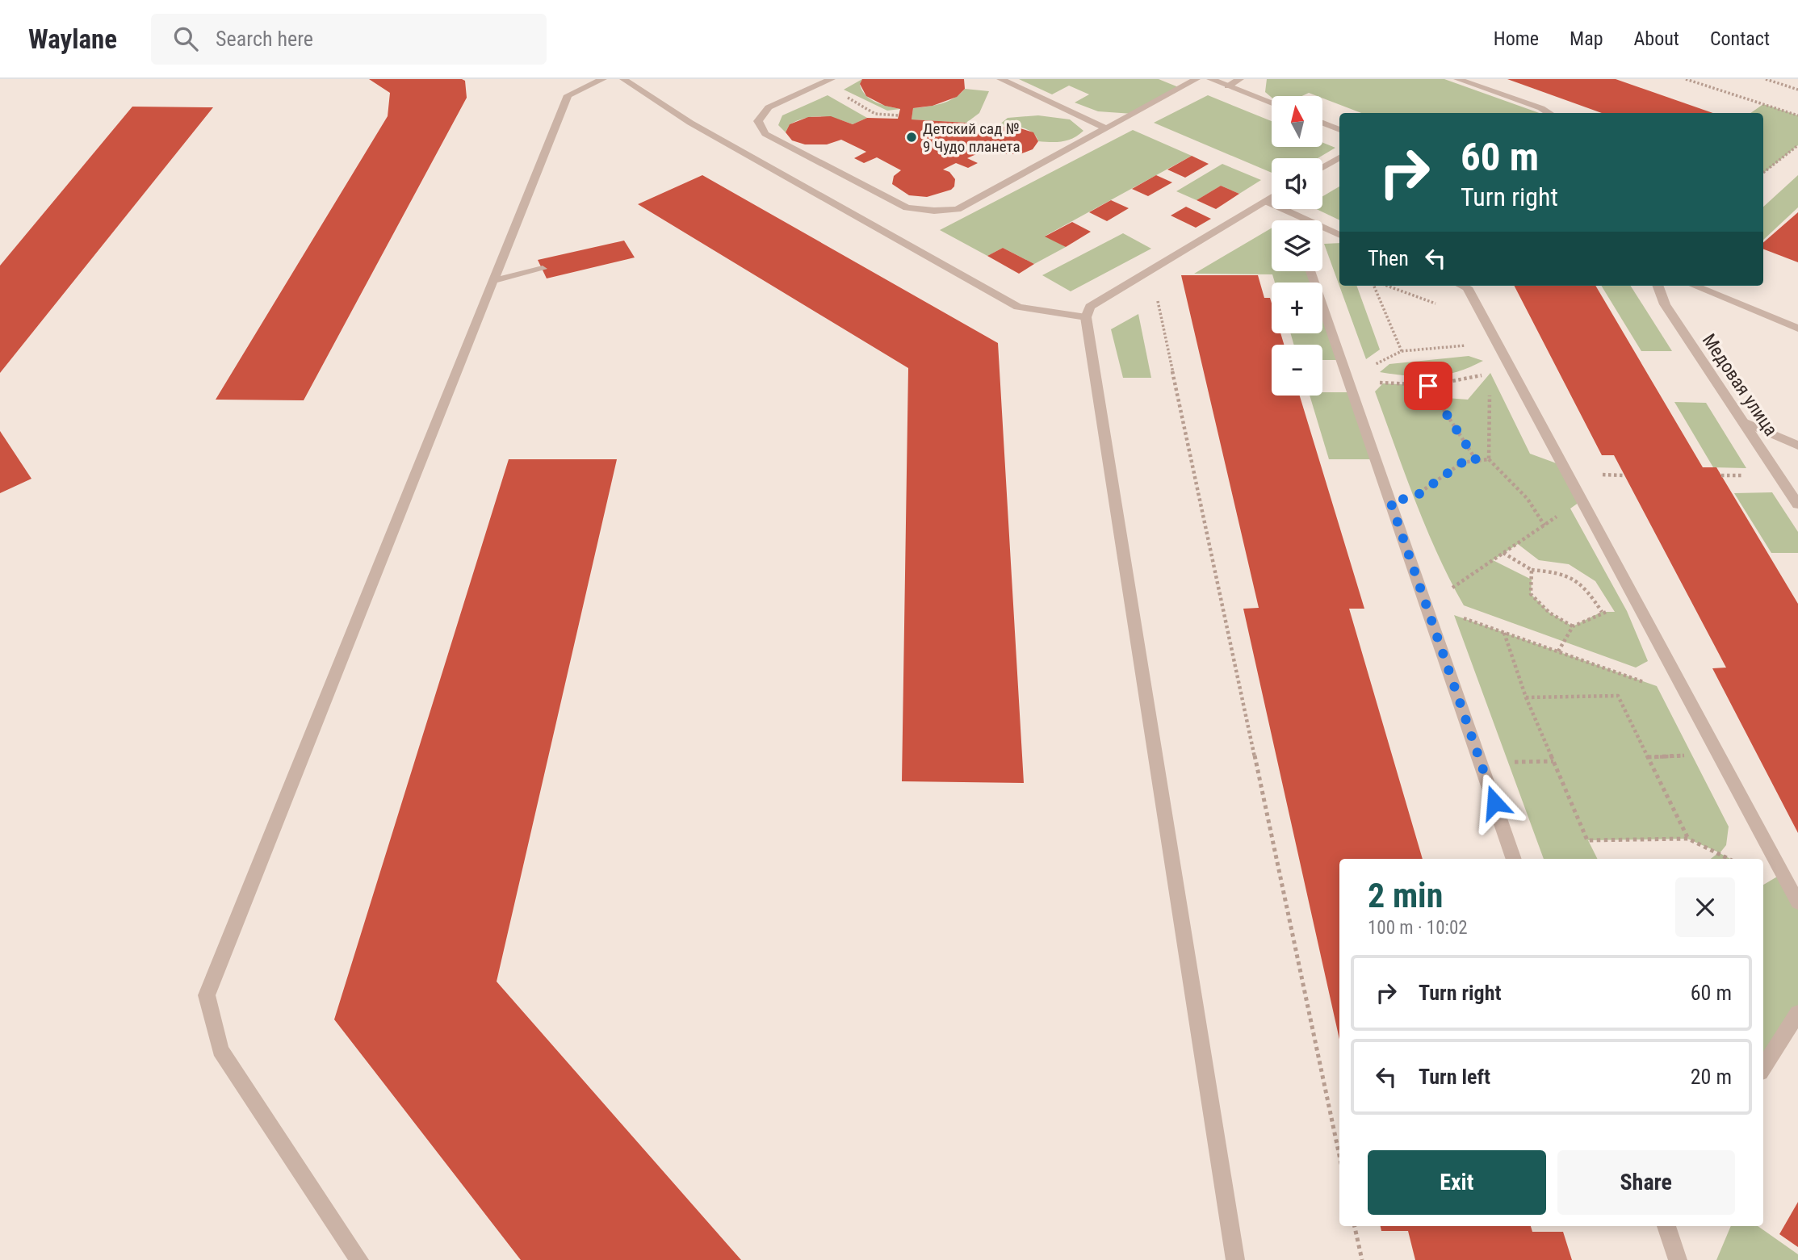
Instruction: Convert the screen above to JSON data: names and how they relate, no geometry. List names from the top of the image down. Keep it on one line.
{"streets":{"street":["Медовая улица"]},"places":["Детский сад № 9 Чудо планета"],"north":"top","page":{"header":"Waylane","search":"Search here","nav":["Home","Map","About","Contact"],"map_buttons":["+","−"],"turn":["60 m","Turn right"],"then":"Then","heading":["2 min","100 m · 10:02"],"list":[{"name":"Turn right","value":"60 m"},{"name":"Turn left","value":"20 m"}],"buttons":["Exit","Share"]}}
